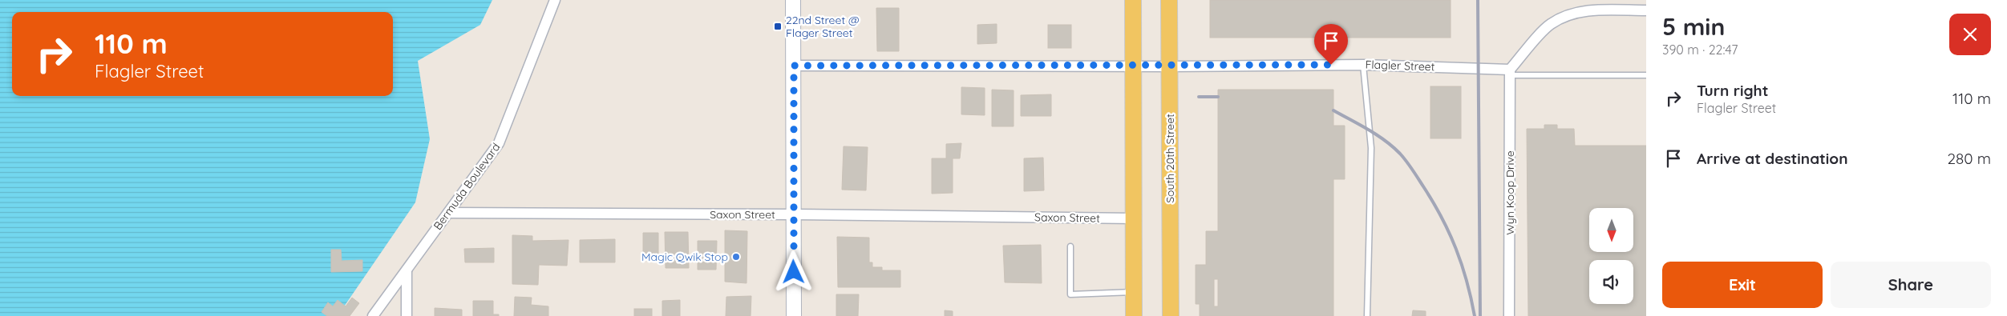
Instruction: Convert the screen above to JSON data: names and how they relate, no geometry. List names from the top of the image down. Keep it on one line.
{"streets":{"main road":["South 20th Street"],"street":["Flagler Street","Bermuda Boulevard","Wyn Koop Drive","Saxon Street"]},"crossings":[["Flagler Street","South 20th Street"],["Flagler Street","Wyn Koop Drive"],["Bermuda Boulevard","Saxon Street"]],"places":{"transit":["22nd Street @ Flager Street"],"other":["Magic Qwik Stop"]},"north":"bottom","page":{"heading":["5 min","390 m · 22:47"],"turn":["110 m","Flagler Street"],"list":[{"name":"Turn right","note":"Flagler Street","value":"110 m"},{"name":"Arrive at destination","value":"280 m"}],"buttons":["Exit","Share"]}}
